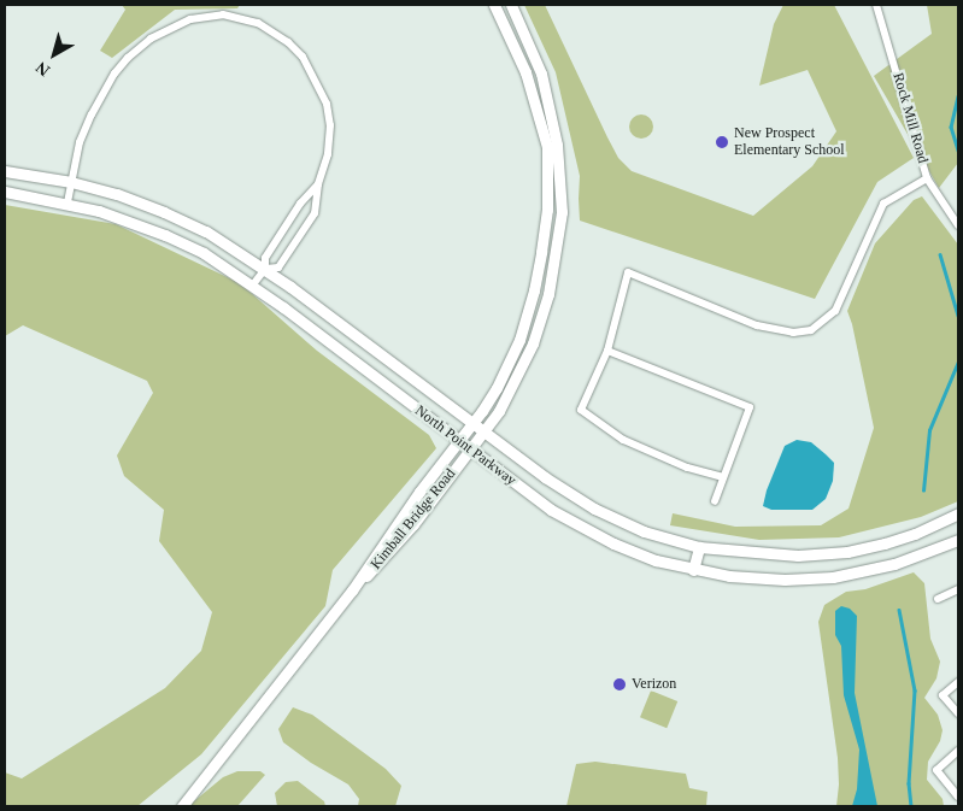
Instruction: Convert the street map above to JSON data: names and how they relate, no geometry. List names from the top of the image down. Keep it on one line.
{"streets":{"street":["Rock Mill Road","North Point Parkway","Kimball Bridge Road"]},"crossings":[["North Point Parkway","Kimball Bridge Road"]],"places":["New Prospect Elementary School","Verizon"],"north":"bottom left"}
